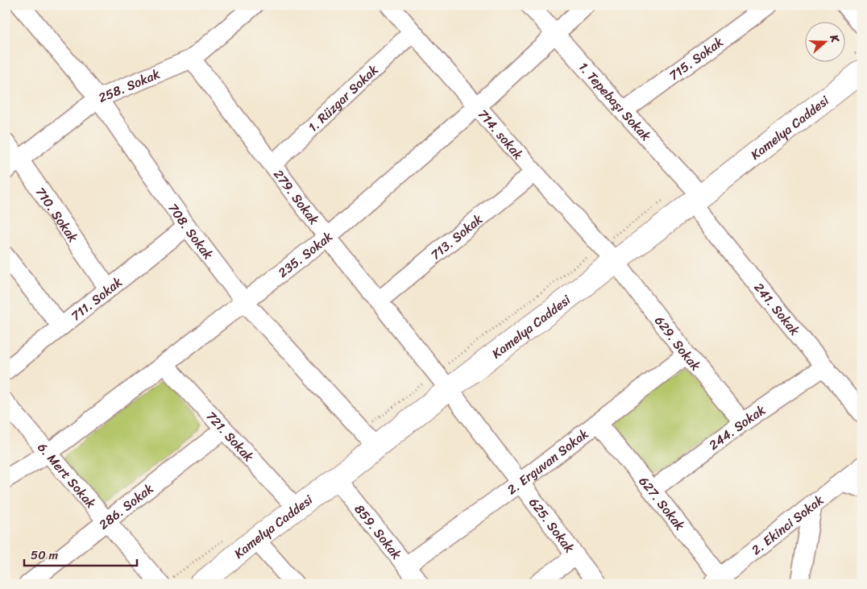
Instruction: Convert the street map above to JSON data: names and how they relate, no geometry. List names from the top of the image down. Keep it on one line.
{"streets":{"main road":["Kamelya Caddesi"],"street":["715. Sokak","258. Sokak","1. Rüzgar Sokak","1. Tepebaşı Sokak","714. sokak","279. Sokak","710. Sokak","708. Sokak","713. Sokak","235. Sokak","711. Sokak","241. Sokak","629. Sokak","244. Sokak","721. Sokak","2. Erguvan Sokak","6. Mert Sokak","627. Sokak","286. Sokak","2. Ekinci Sokak","625. Sokak","859. Sokak"]},"crossings":[["715. Sokak","1. Tepebaşı Sokak"],["258. Sokak","279. Sokak"],["258. Sokak","710. Sokak"],["258. Sokak","708. Sokak"],["1. Rüzgar Sokak","714. sokak"],["1. Rüzgar Sokak","279. Sokak"],["1. Tepebaşı Sokak","Kamelya Caddesi"],["1. Tepebaşı Sokak","235. Sokak"],["1. Tepebaşı Sokak","241. Sokak"],["Kamelya Caddesi","714. sokak"],["Kamelya Caddesi","279. Sokak"],["Kamelya Caddesi","708. Sokak"],["Kamelya Caddesi","241. Sokak"],["Kamelya Caddesi","629. Sokak"],["Kamelya Caddesi","721. Sokak"],["Kamelya Caddesi","625. Sokak"],["Kamelya Caddesi","859. Sokak"],["714. sokak","713. Sokak"],["714. sokak","235. Sokak"],["714. sokak","629. Sokak"],["279. Sokak","713. Sokak"],["279. Sokak","235. Sokak"],["279. Sokak","625. Sokak"],["710. Sokak","711. Sokak"],["708. Sokak","235. Sokak"],["708. Sokak","711. Sokak"],["235. Sokak","721. Sokak"],["235. Sokak","6. Mert Sokak"],["241. Sokak","244. Sokak"],["629. Sokak","244. Sokak"],["629. Sokak","2. Erguvan Sokak"],["244. Sokak","627. Sokak"],["721. Sokak","286. Sokak"],["2. Erguvan Sokak","627. Sokak"],["2. Erguvan Sokak","625. Sokak"],["2. Erguvan Sokak","859. Sokak"],["6. Mert Sokak","286. Sokak"],["627. Sokak","2. Ekinci Sokak"]],"scale_bar":"50 m","north":"right"}
